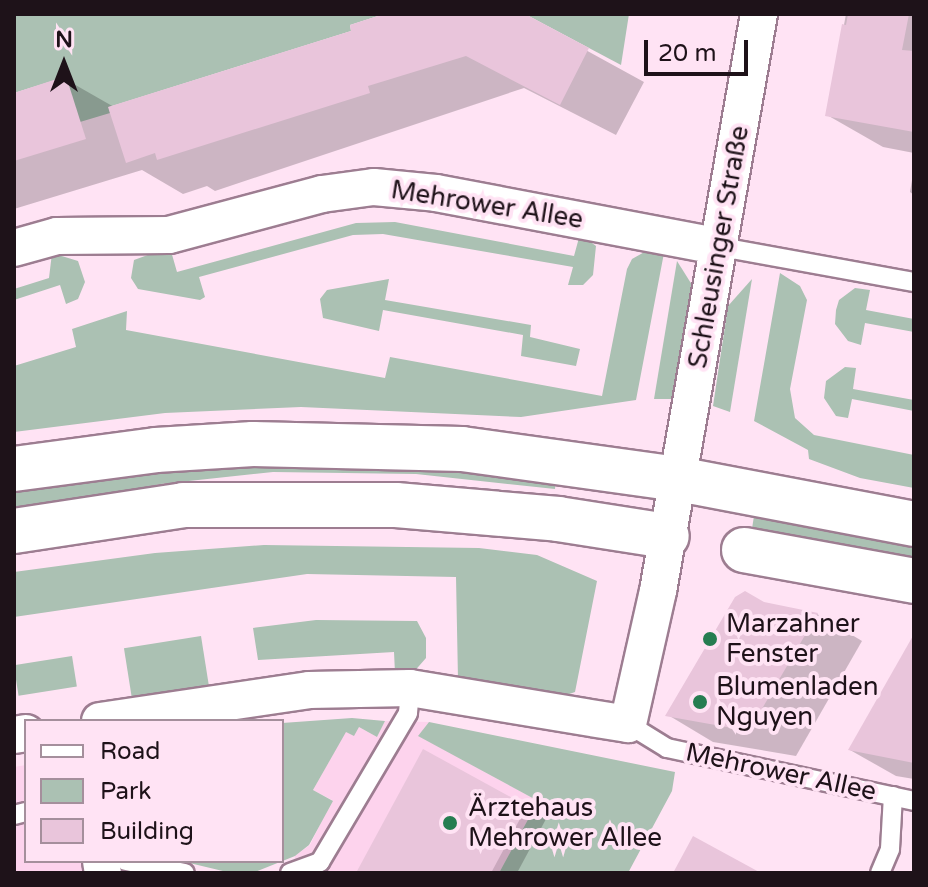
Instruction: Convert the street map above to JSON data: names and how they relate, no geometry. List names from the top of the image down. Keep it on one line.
{"streets":{"street":["Mehrower Allee","Schleusinger Straße"]},"crossings":[["Mehrower Allee","Schleusinger Straße"]],"places":["Marzahner Fenster","Blumenladen Nguyen","Ärztehaus Mehrower Allee"],"legend":["Road","Park","Building"],"scale_bar":"20 m","north":"top"}
